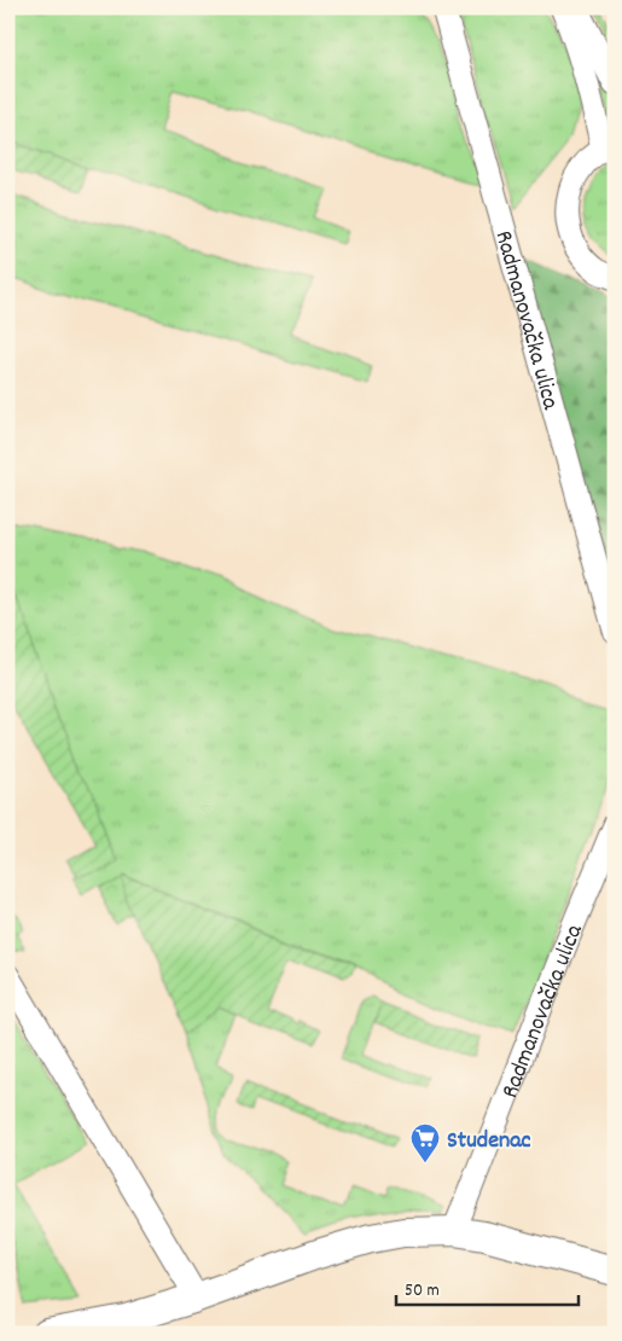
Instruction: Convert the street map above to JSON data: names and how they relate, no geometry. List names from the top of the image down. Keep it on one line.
{"streets":{"street":["Radmanovačka ulica"]},"places":{"supermarket":["Studenac"]},"scale_bar":"50 m"}
